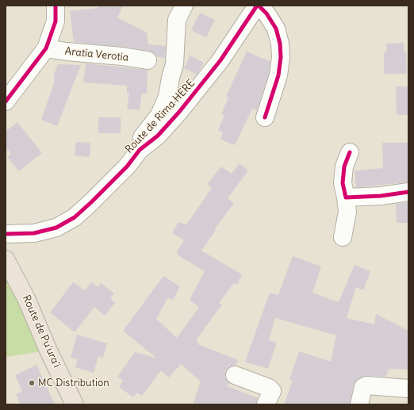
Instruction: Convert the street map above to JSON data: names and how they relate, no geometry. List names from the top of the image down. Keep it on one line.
{"streets":{"main road":["Route de Pu'ura'i"],"street":["Aratia Verotia","Route de Rima HERE"]},"places":["MC Distribution"]}
